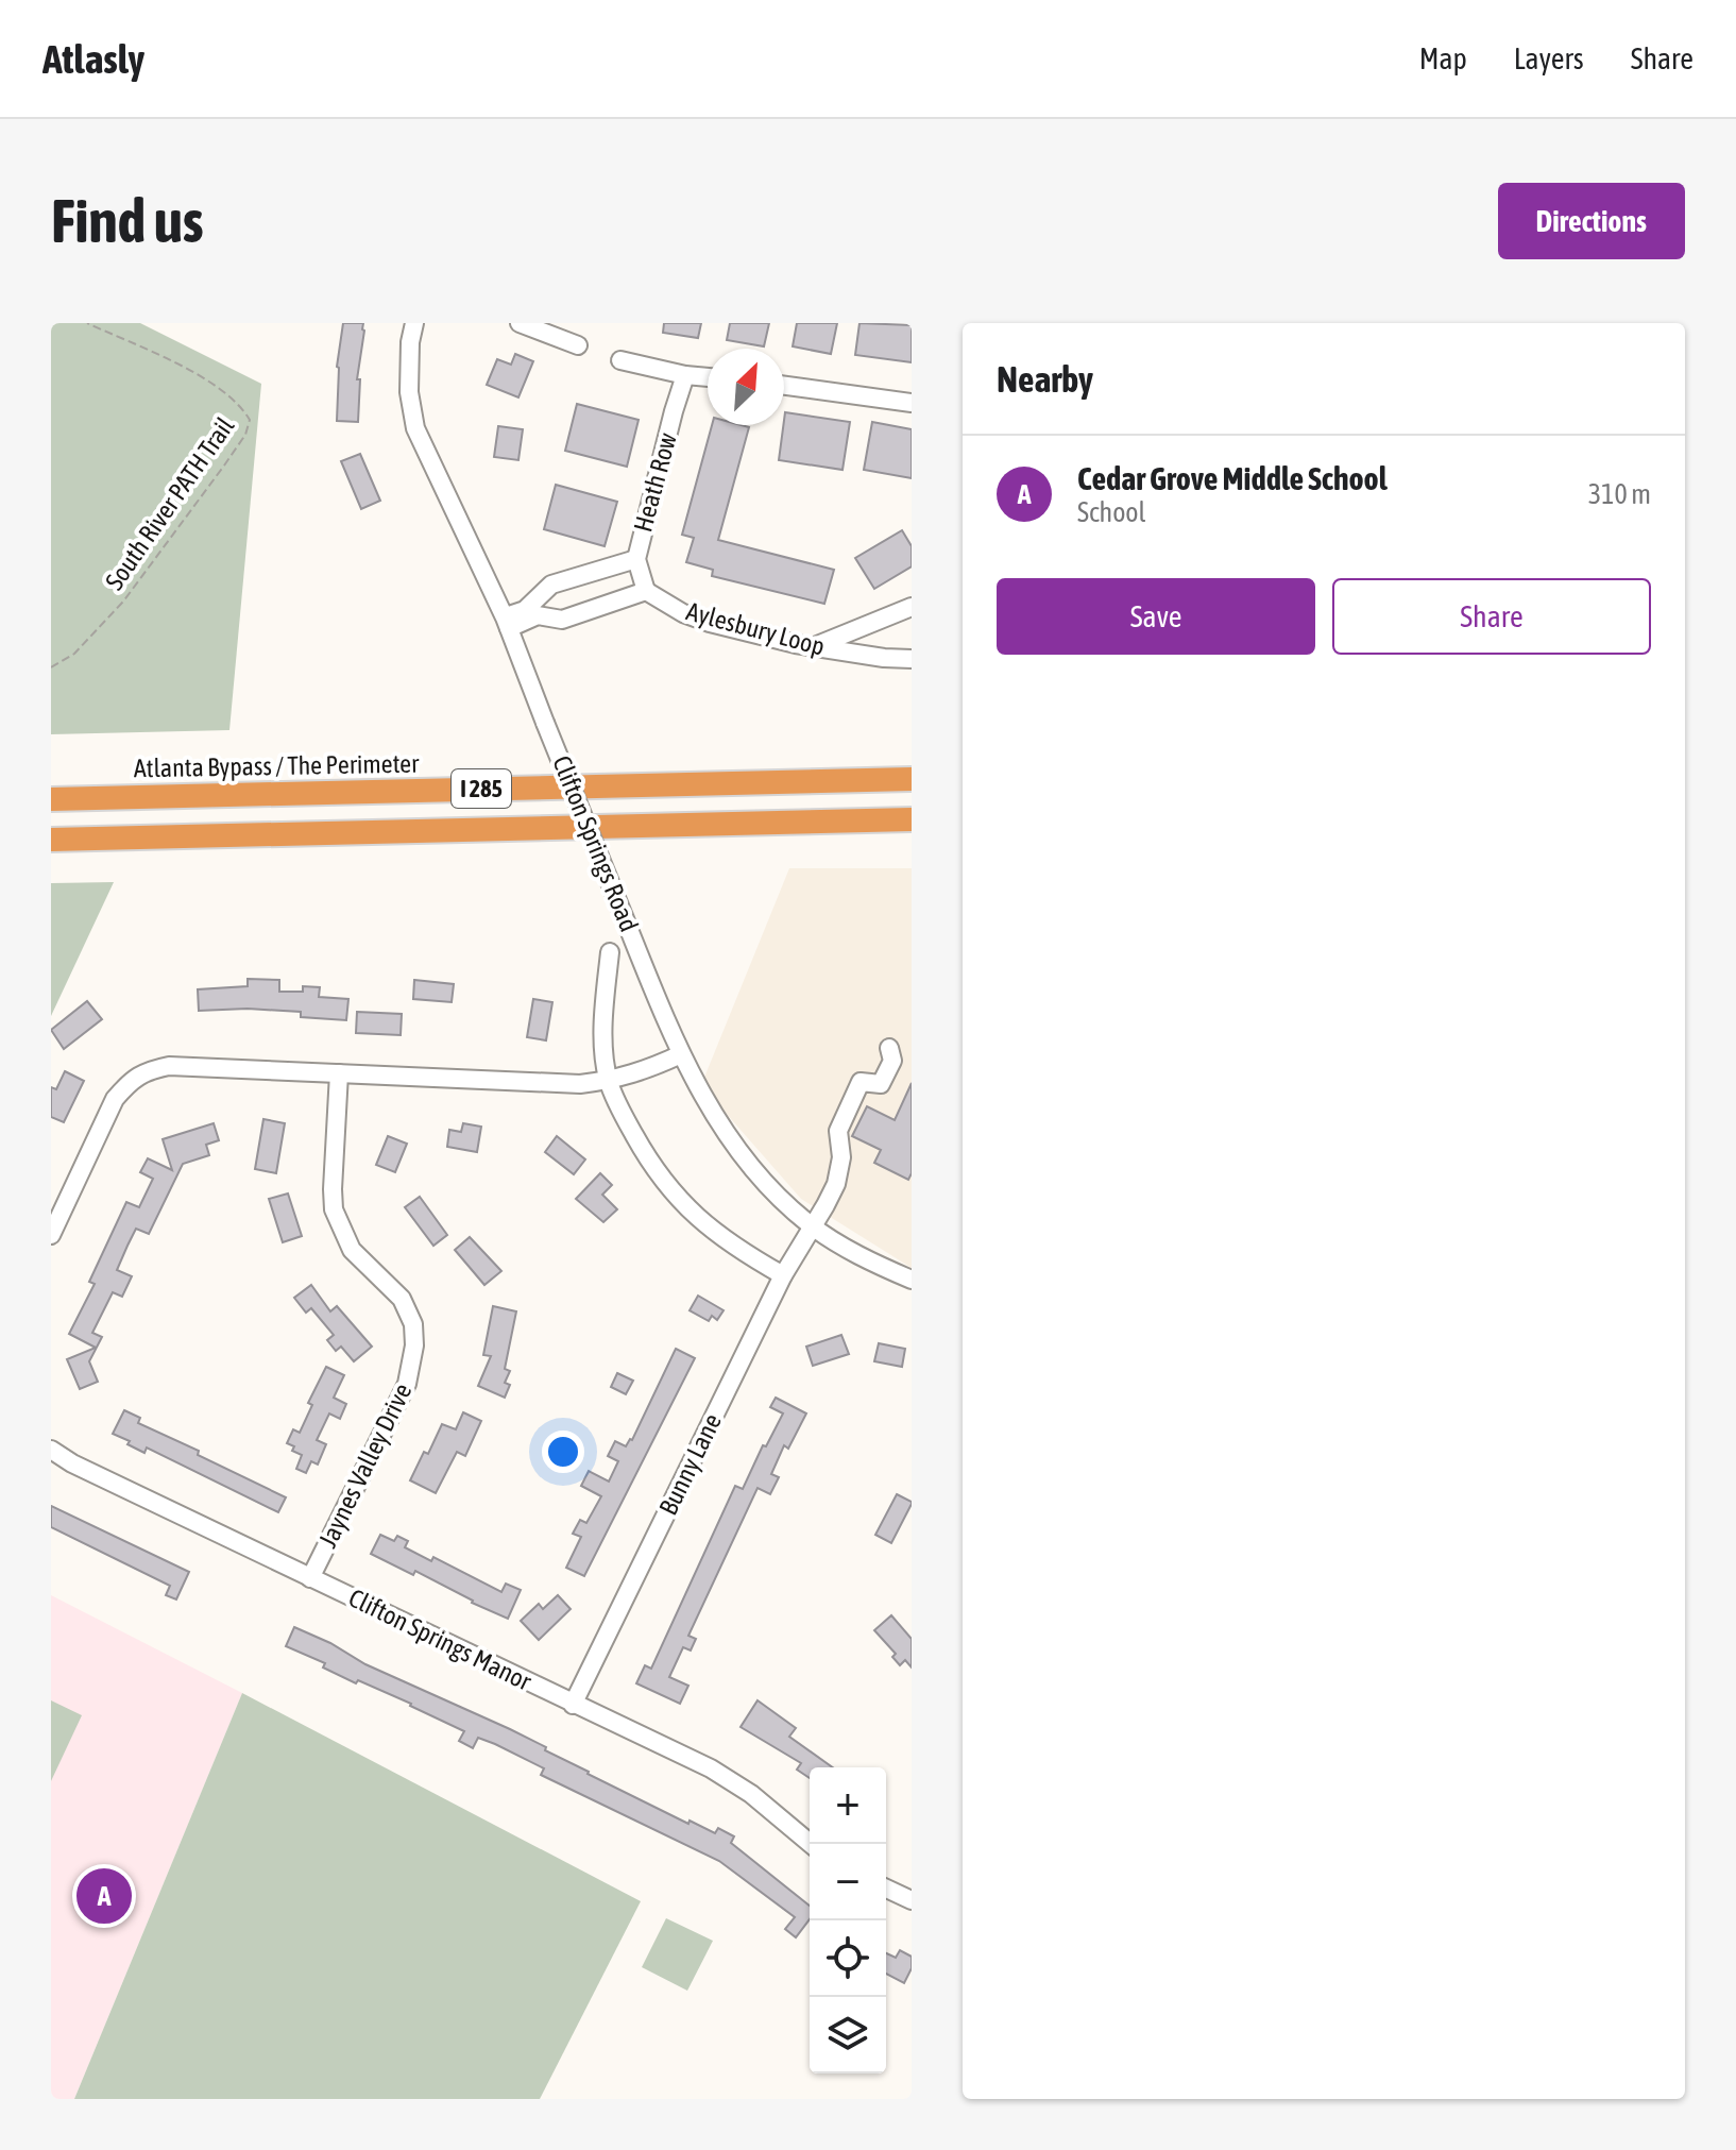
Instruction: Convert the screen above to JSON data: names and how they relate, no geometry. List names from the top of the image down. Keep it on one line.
{"streets":{"highway":["Atlanta Bypass / The Perimeter","I 285"],"street":["Heath Row","Aylesbury Loop","Clifton Springs Road","Bunny Lane","Jaynes Valley Drive","Clifton Springs Manor"],"path":["South River PATH Trail"]},"crossings":[["Heath Row","Aylesbury Loop"],["Clifton Springs Road","Bunny Lane"],["Bunny Lane","Clifton Springs Manor"],["Jaynes Valley Drive","Clifton Springs Manor"]],"north":"top right","page":{"header":"Atlasly","nav":["Map","Layers","Share"],"buttons":["Directions",["Save","Share"]],"title":"Find us","heading":"Nearby","list":[{"mark":"A","name":"Cedar Grove Middle School","note":"School","value":"310 m"}],"map_buttons":["+","−"],"pins":"A"}}
